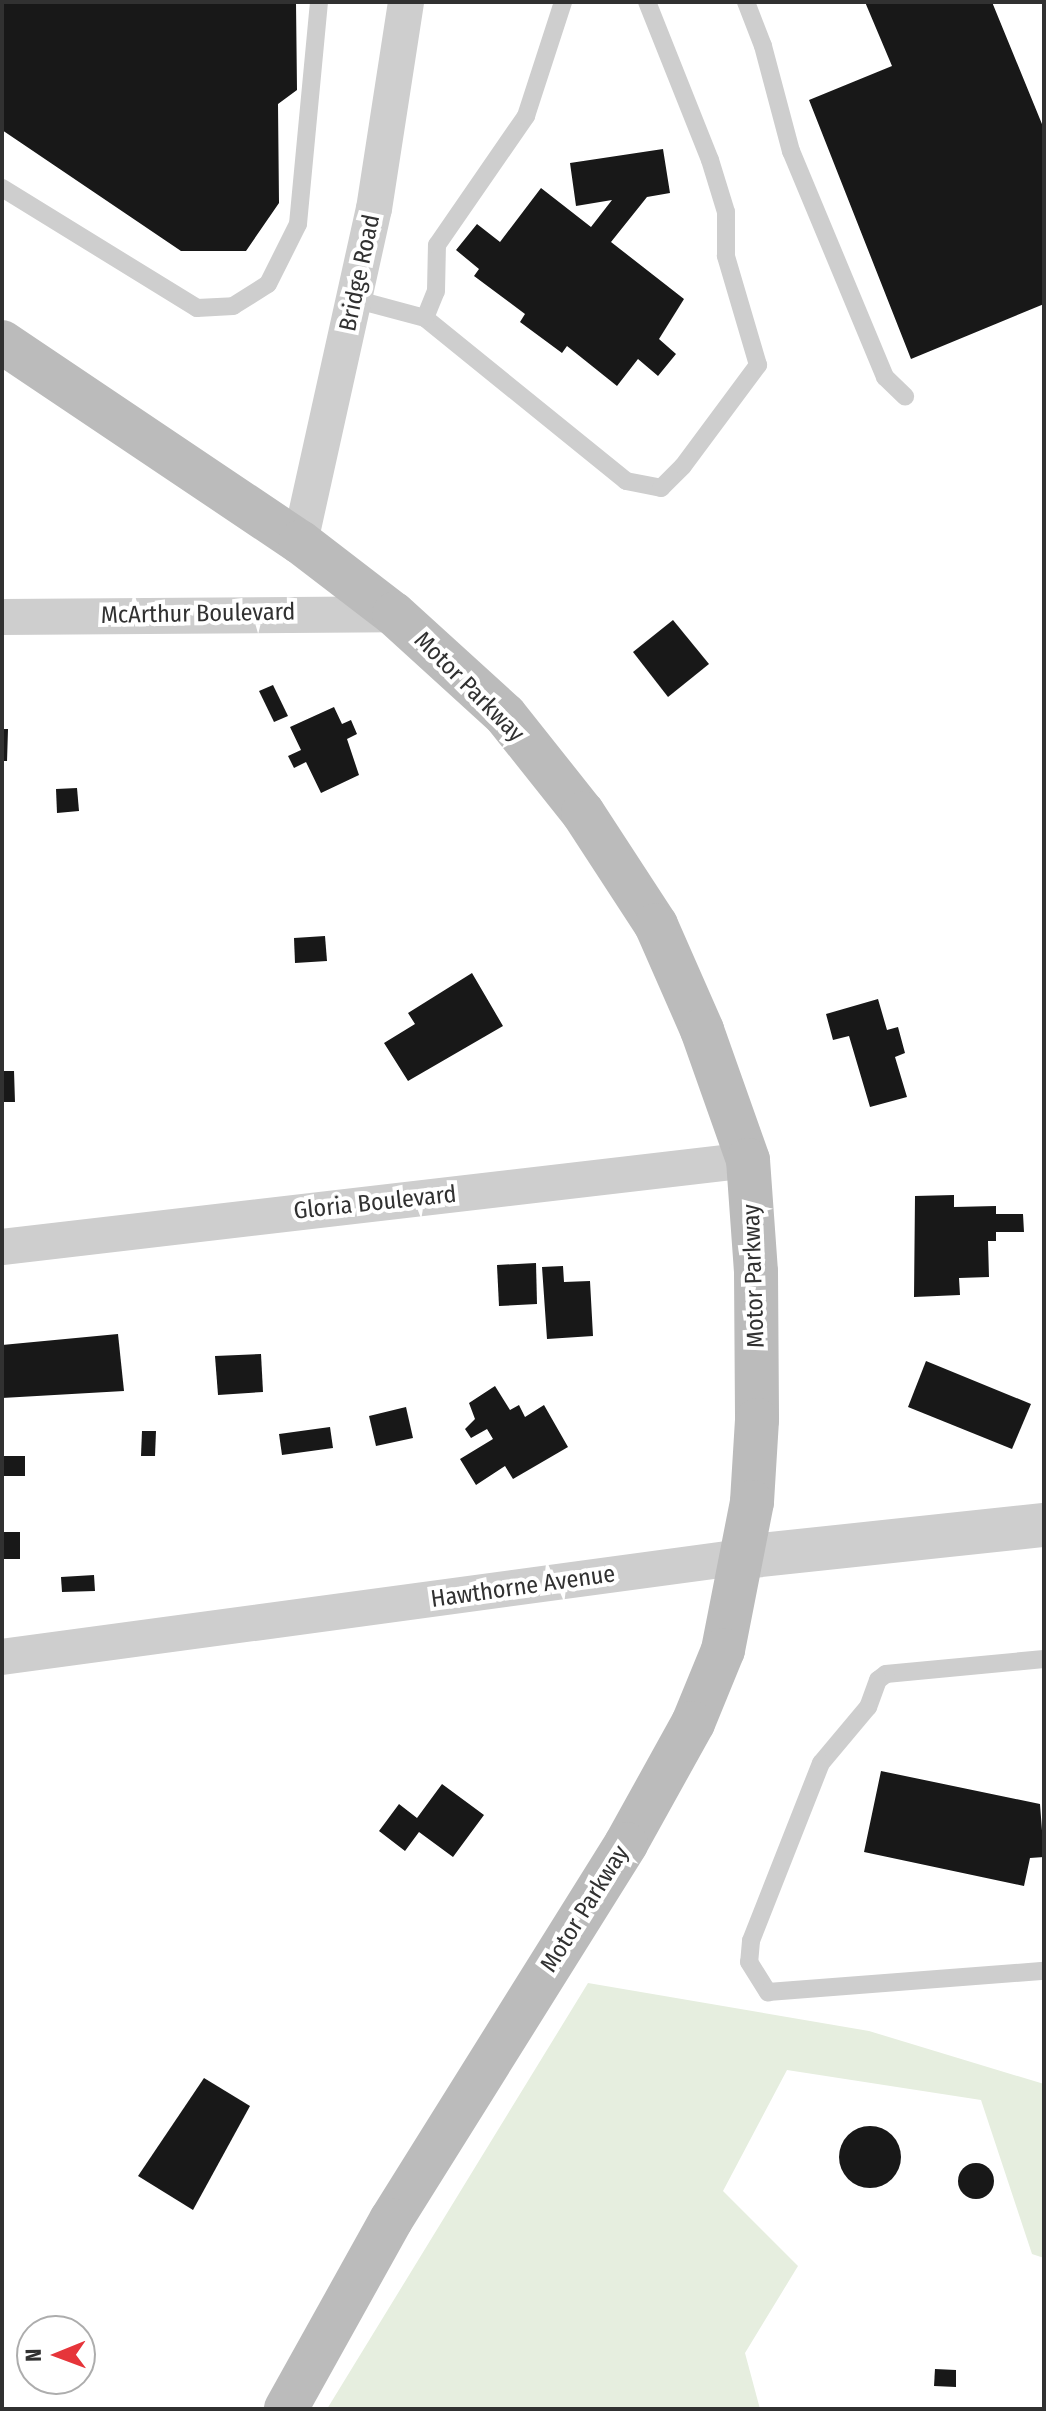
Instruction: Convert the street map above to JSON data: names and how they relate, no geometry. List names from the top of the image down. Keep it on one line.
{"streets":{"main road":["Motor Parkway"],"street":["Bridge Road","McArthur Boulevard","Gloria Boulevard","Hawthorne Avenue"]},"crossings":[["Bridge Road","Motor Parkway"],["McArthur Boulevard","Motor Parkway"],["Motor Parkway","Gloria Boulevard"],["Motor Parkway","Hawthorne Avenue"]],"north":"left"}
